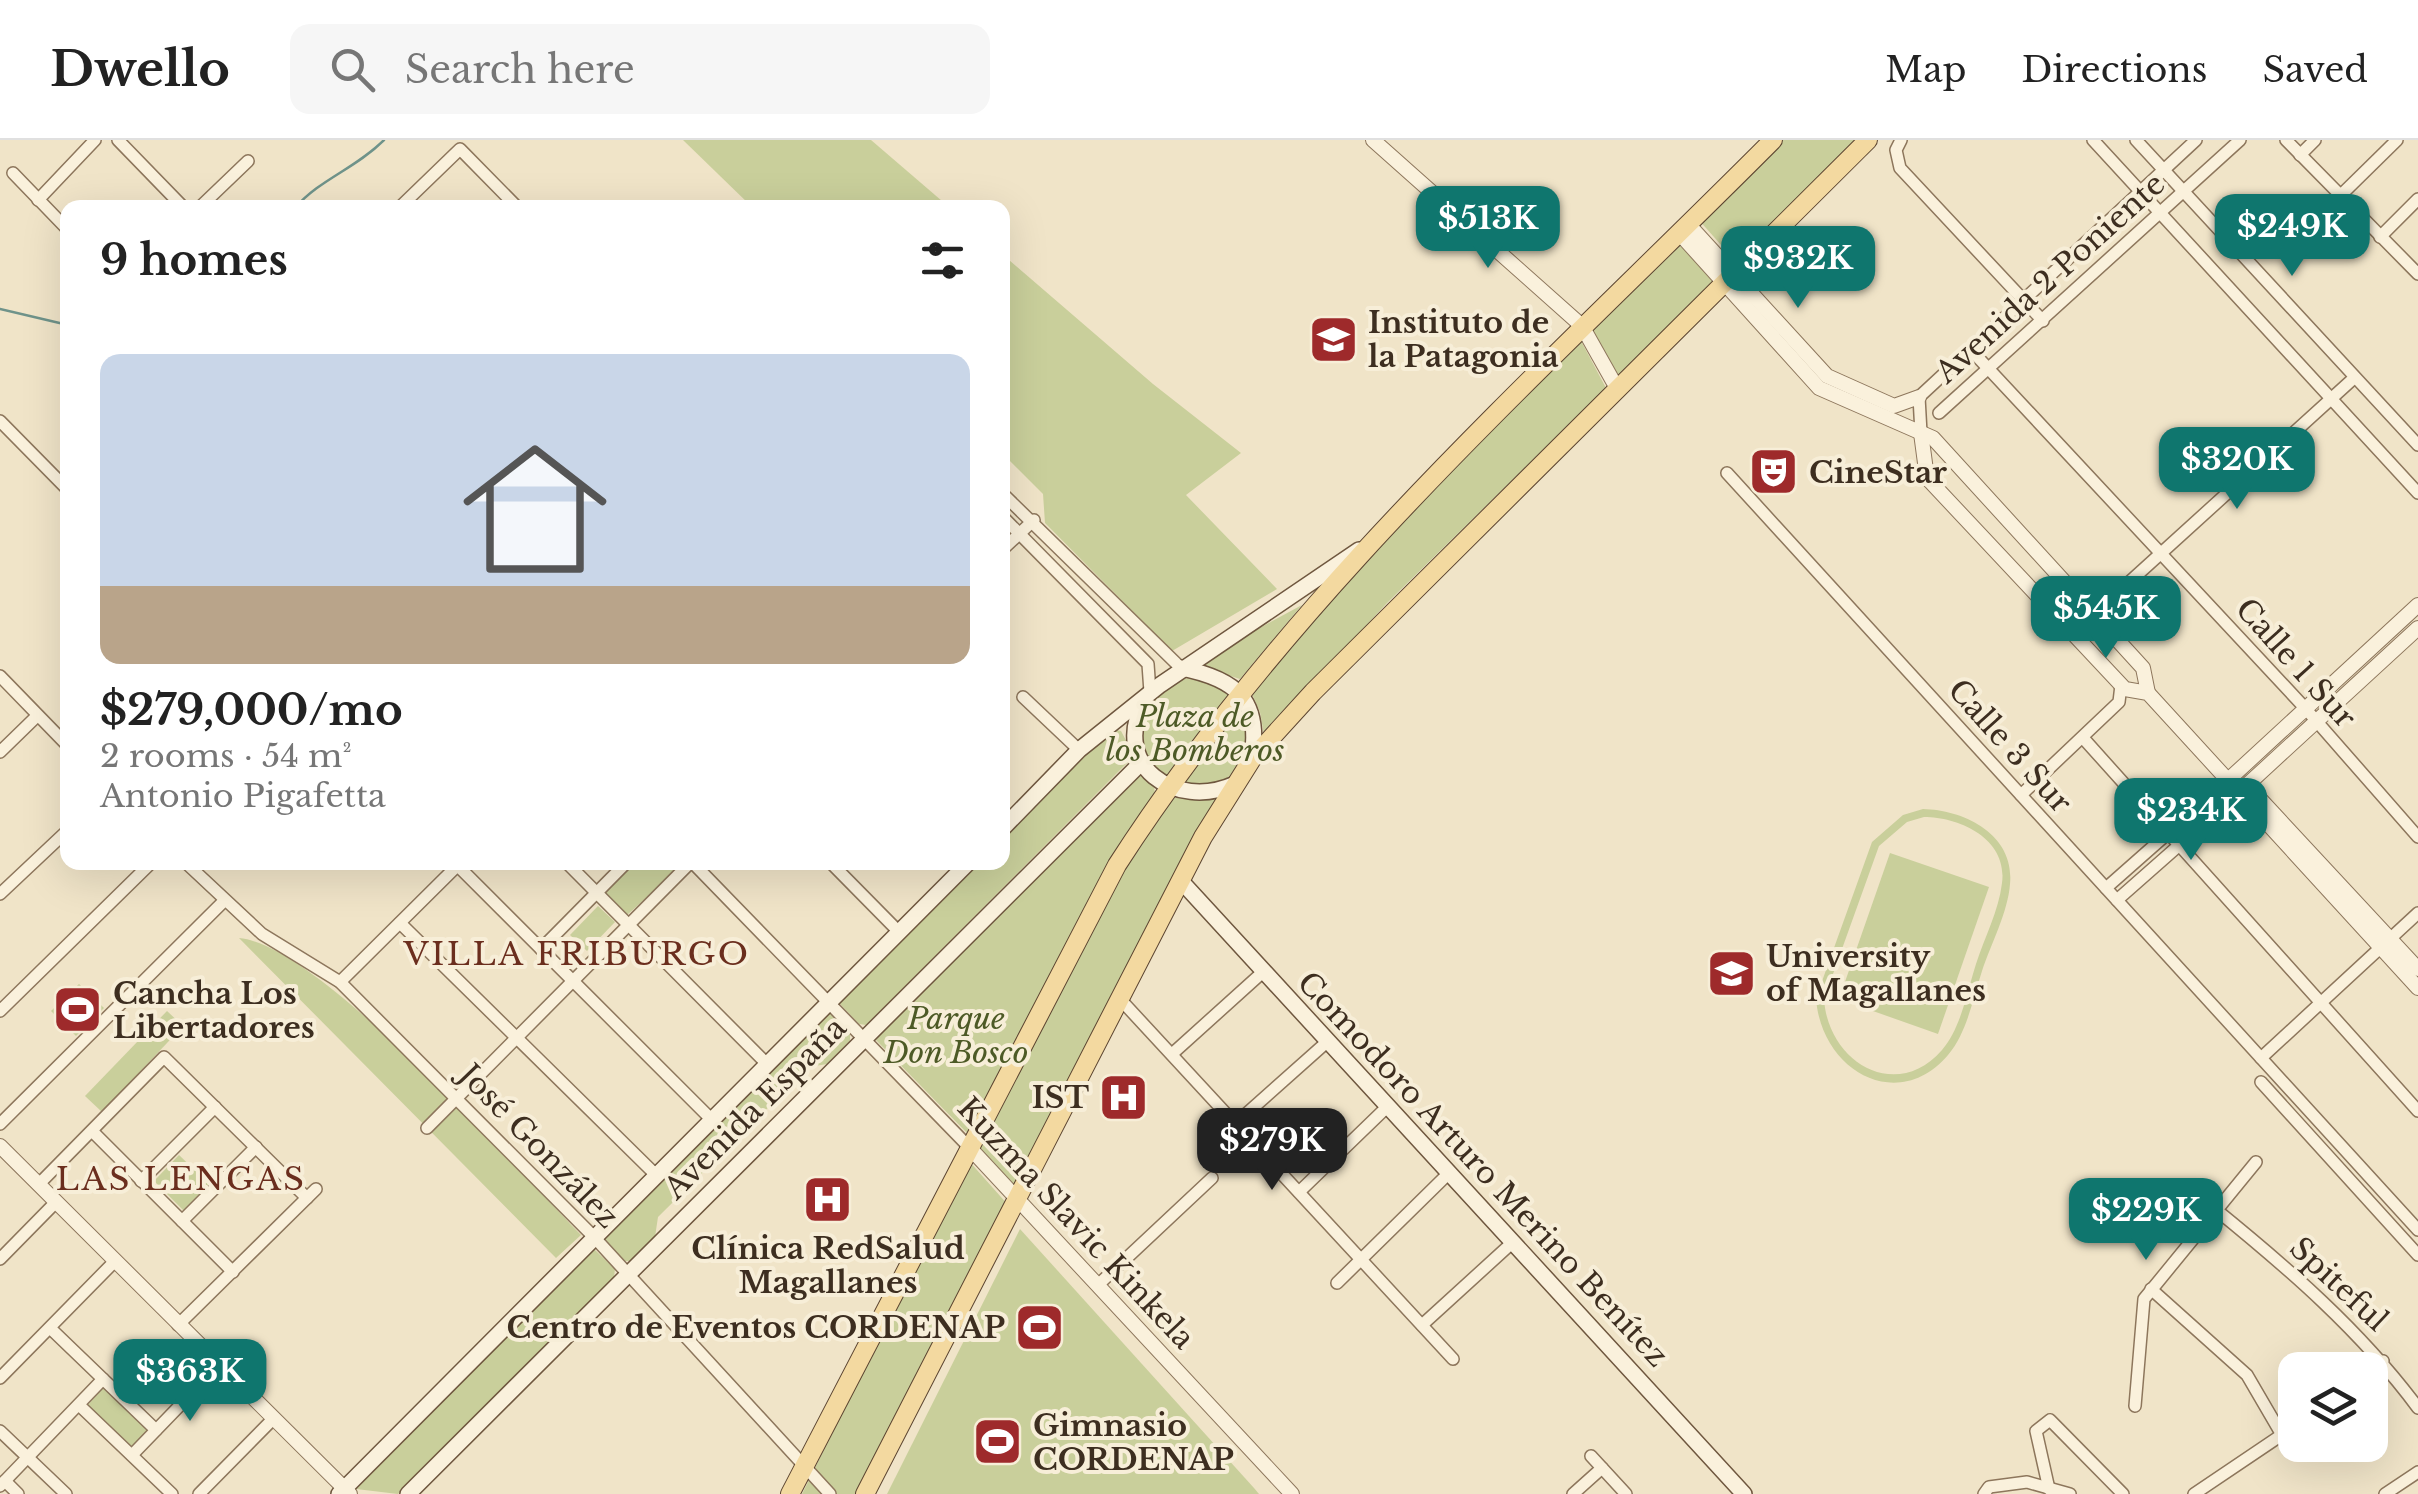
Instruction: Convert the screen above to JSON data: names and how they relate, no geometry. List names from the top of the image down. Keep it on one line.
{"streets":{"main road":["Avenida España","Comodoro Arturo Merino Benítez"],"street":["Avenida 2 Poniente","Calle 1 Sur","Calle 3 Sur","José González","Kuzma Slavic Kinkela","Spiteful"]},"crossings":[["Avenida 2 Poniente","Calle 1 Sur"],["Avenida España","José González"],["Avenida España","Kuzma Slavic Kinkela"]],"districts":["VILLA FRIBURGO","LAS LENGAS"],"parks":["Plaza de los Bomberos","Parque Don Bosco"],"places":{"school or university":["Instituto de la Patagonia","University of Magallanes"],"theatre":["CineStar"],"sports":["Cancha Los Libertadores","Centro de Eventos CORDENAP","Gimnasio CORDENAP"],"hospital":["IST","Clínica RedSalud Magallanes"]},"page":{"header":"Dwello","search":"Search here","nav":["Map","Directions","Saved"],"price":["$513K","$249K","$932K","$320K","$545K","$234K","$279K","$229K","$363K"],"heading":"9 homes","list":[{"name":"$279,000/mo","note":"2 rooms · 54 m² · Antonio Pigafetta"}]}}
